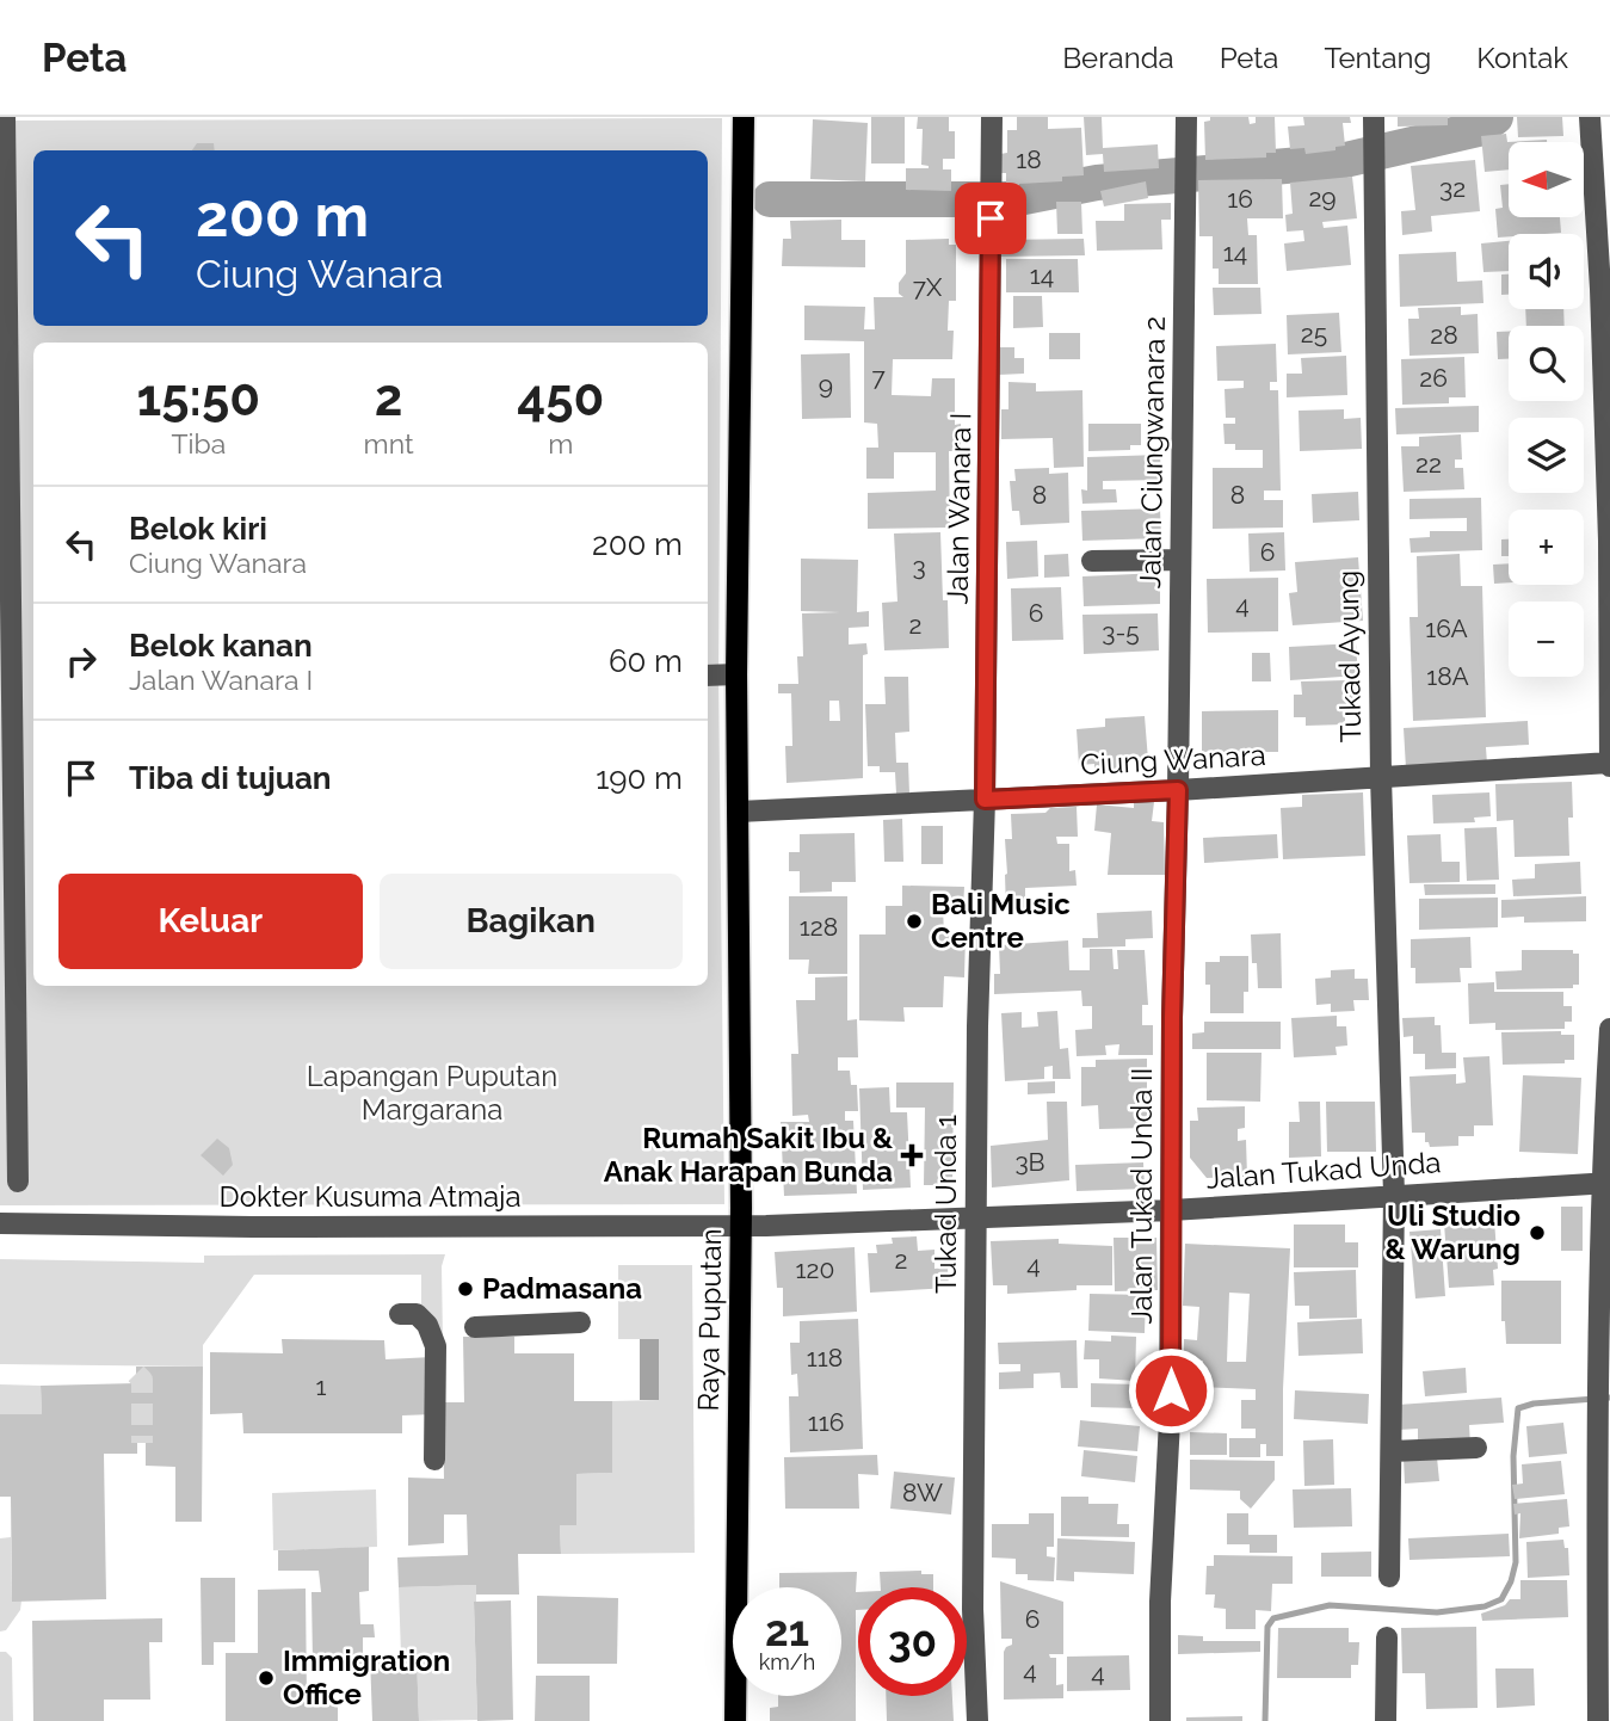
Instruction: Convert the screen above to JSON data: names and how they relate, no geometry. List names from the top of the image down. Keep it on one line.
{"streets":{"main road":["Raya Puputan"],"street":["Jalan Ciungwanara 2","Jalan Wanara I","Tukad Ayung","Ciung Wanara","Jalan Tukad Unda","Jalan Tukad Unda II","Dokter Kusuma Atmaja","Tukad Unda 1"]},"crossings":[["Jalan Ciungwanara 2","Ciung Wanara"],["Jalan Ciungwanara 2","Jalan Tukad Unda II"],["Jalan Wanara I","Ciung Wanara"],["Jalan Wanara I","Tukad Unda 1"],["Tukad Ayung","Ciung Wanara"],["Tukad Ayung","Jalan Tukad Unda"],["Ciung Wanara","Jalan Tukad Unda II"],["Ciung Wanara","Tukad Unda 1"],["Ciung Wanara","Raya Puputan"],["Jalan Tukad Unda","Jalan Tukad Unda II"],["Jalan Tukad Unda","Dokter Kusuma Atmaja"],["Jalan Tukad Unda","Tukad Unda 1"],["Jalan Tukad Unda","Raya Puputan"],["Dokter Kusuma Atmaja","Raya Puputan"]],"parks":["Lapangan Puputan Margarana"],"places":{"other":["Bali Music Centre","Uli Studio & Warung","Padmasana","Immigration Office"],"health":["Rumah Sakit Ibu & Anak Harapan Bunda"]},"house_numbers":["18","32","29","16","14","14","7X","25","28","7","26","9","22","8","8","6","3","4","6","2","16A","3-5","18A","128","3B","2","4","120","118","1","116","8W","6","4","4"],"north":"left","page":{"header":"Peta","nav":["Beranda","Peta","Tentang","Kontak"],"map_buttons":["+","−"],"turn":["200 m","Ciung Wanara"],"eta":["15:50","Tiba","2","mnt","450","m"],"list":[{"name":"Belok kiri","note":"Ciung Wanara","value":"200 m"},{"name":"Belok kanan","note":"Jalan Wanara I","value":"60 m"},{"name":"Tiba di tujuan","value":"190 m"}],"buttons":["Keluar","Bagikan"],"speed":"21 km/h","limit":"30"}}
